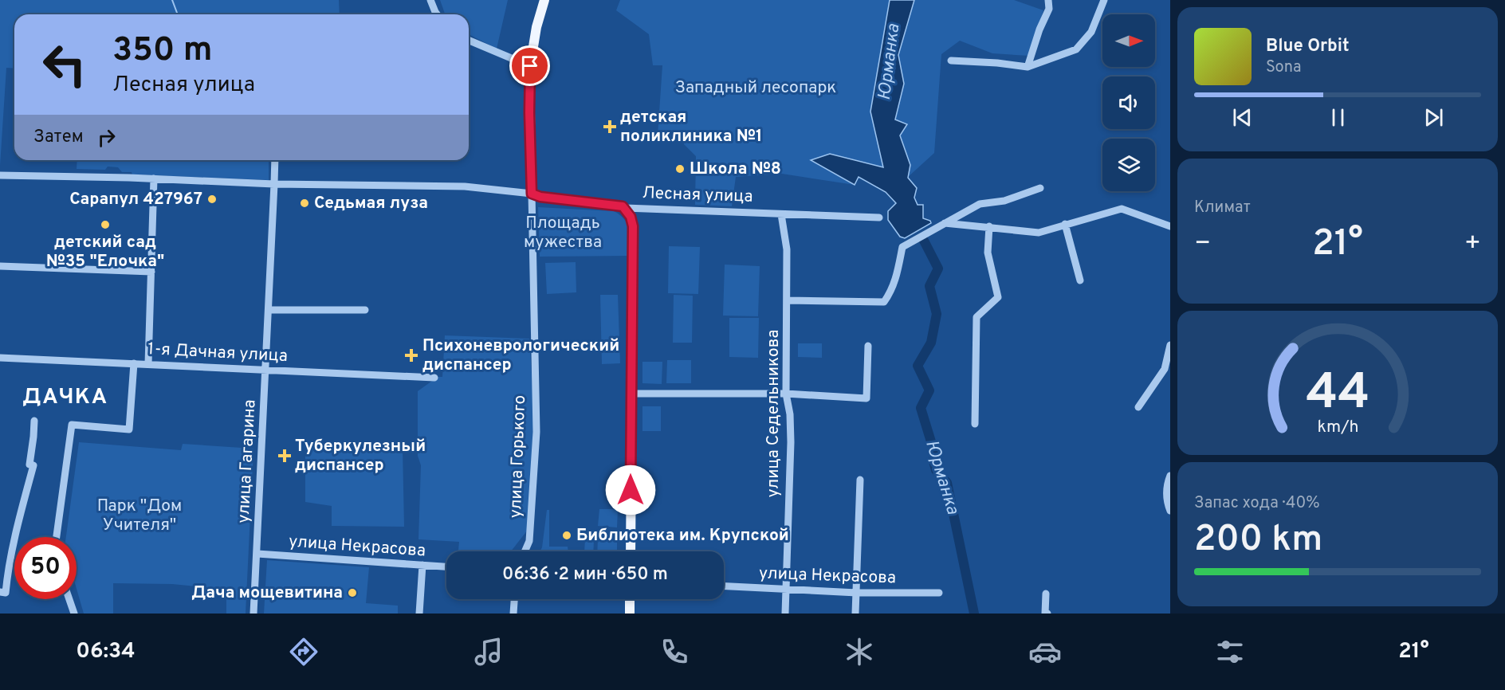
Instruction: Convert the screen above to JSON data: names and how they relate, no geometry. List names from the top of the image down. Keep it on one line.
{"streets":{"main road":["Лесная улица","улица Горького"],"street":["1-я Дачная улица","улица Седельникова","улица Гагарина","улица Некрасова"]},"crossings":[["Лесная улица","улица Седельникова"],["Лесная улица","улица Горького"],["Лесная улица","улица Гагарина"],["1-я Дачная улица","улица Гагарина"],["улица Седельникова","улица Некрасова"],["улица Гагарина","улица Некрасова"]],"districts":["ДАЧКА"],"water":["Юрманка"],"parks":["Западный лесопарк","Площадь мужества","Парк \"Дом Учителя\""],"places":{"health":["детская поликлиника №1","Психоневрологический диспансер","Туберкулезный диспансер"],"other":["Школа №8","Сарапул 427967","Седьмая луза","детский сад №35 \"Елочка\"","Библиотека им. Крупской","Дача мощевитина"]},"north":"right","page":{"turn":["350 m","Лесная улица"],"song":["Blue Orbit","Sona"],"then":"Затем","tile":["Климат",["Запас хода · 40%","200 km"]],"heat":["−","21°","+"],"limit":"50","trip":"06:36 · 2 мин · 650 m","tabs":["06:34","21°"],"gauge":["44","km/h"]}}
